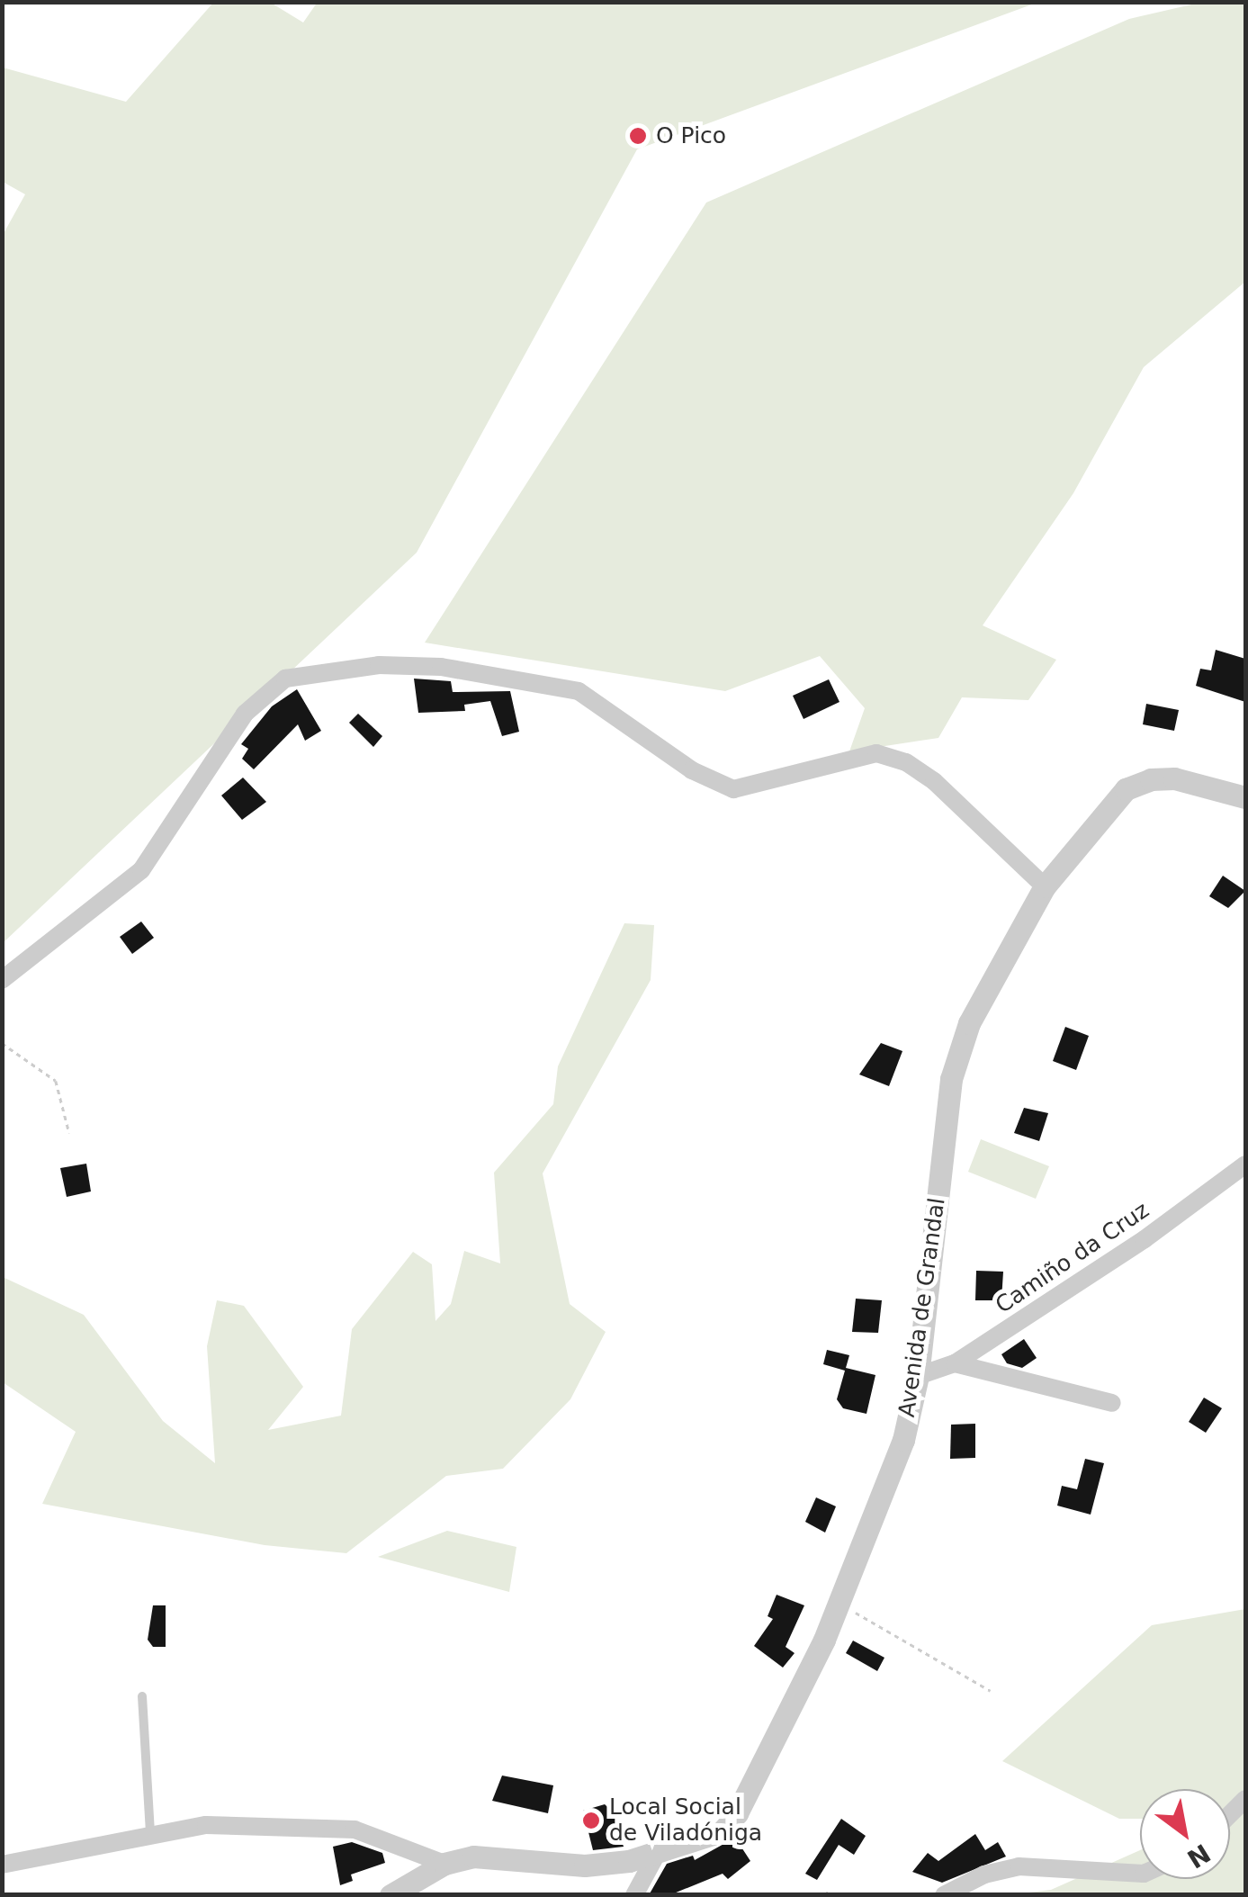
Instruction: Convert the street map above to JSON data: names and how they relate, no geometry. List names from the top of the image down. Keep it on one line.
{"streets":{"street":["Camiño da Cruz","Avenida de Grandal"]},"crossings":[["Camiño da Cruz","Avenida de Grandal"]],"places":["O Pico","Local Social de Viladóniga"],"north":"bottom right"}
